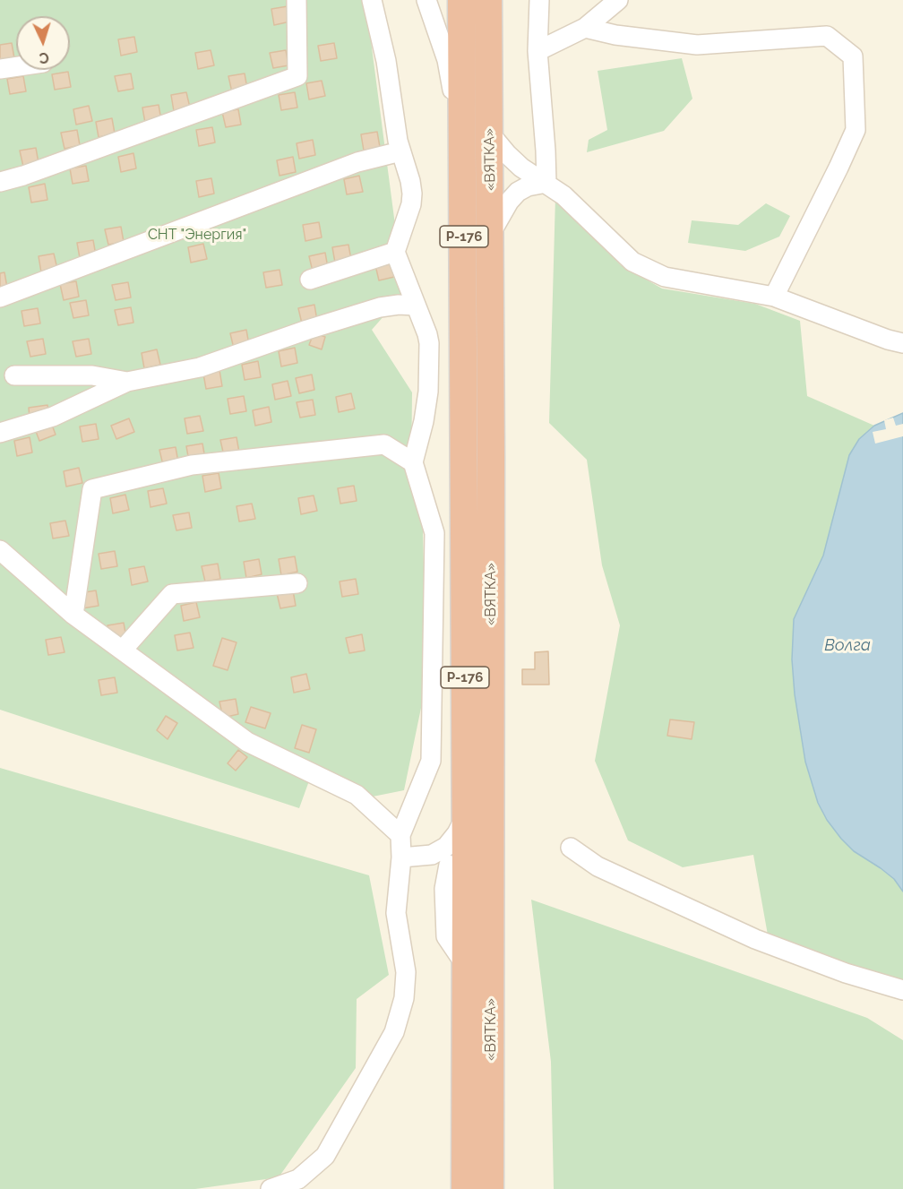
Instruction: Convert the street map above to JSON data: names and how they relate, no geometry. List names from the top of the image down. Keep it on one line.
{"streets":{"highway":["«ВЯТКА»","Р-176"]},"water":["Волга"],"parks":["СНТ \"Энергия\""],"north":"bottom"}
